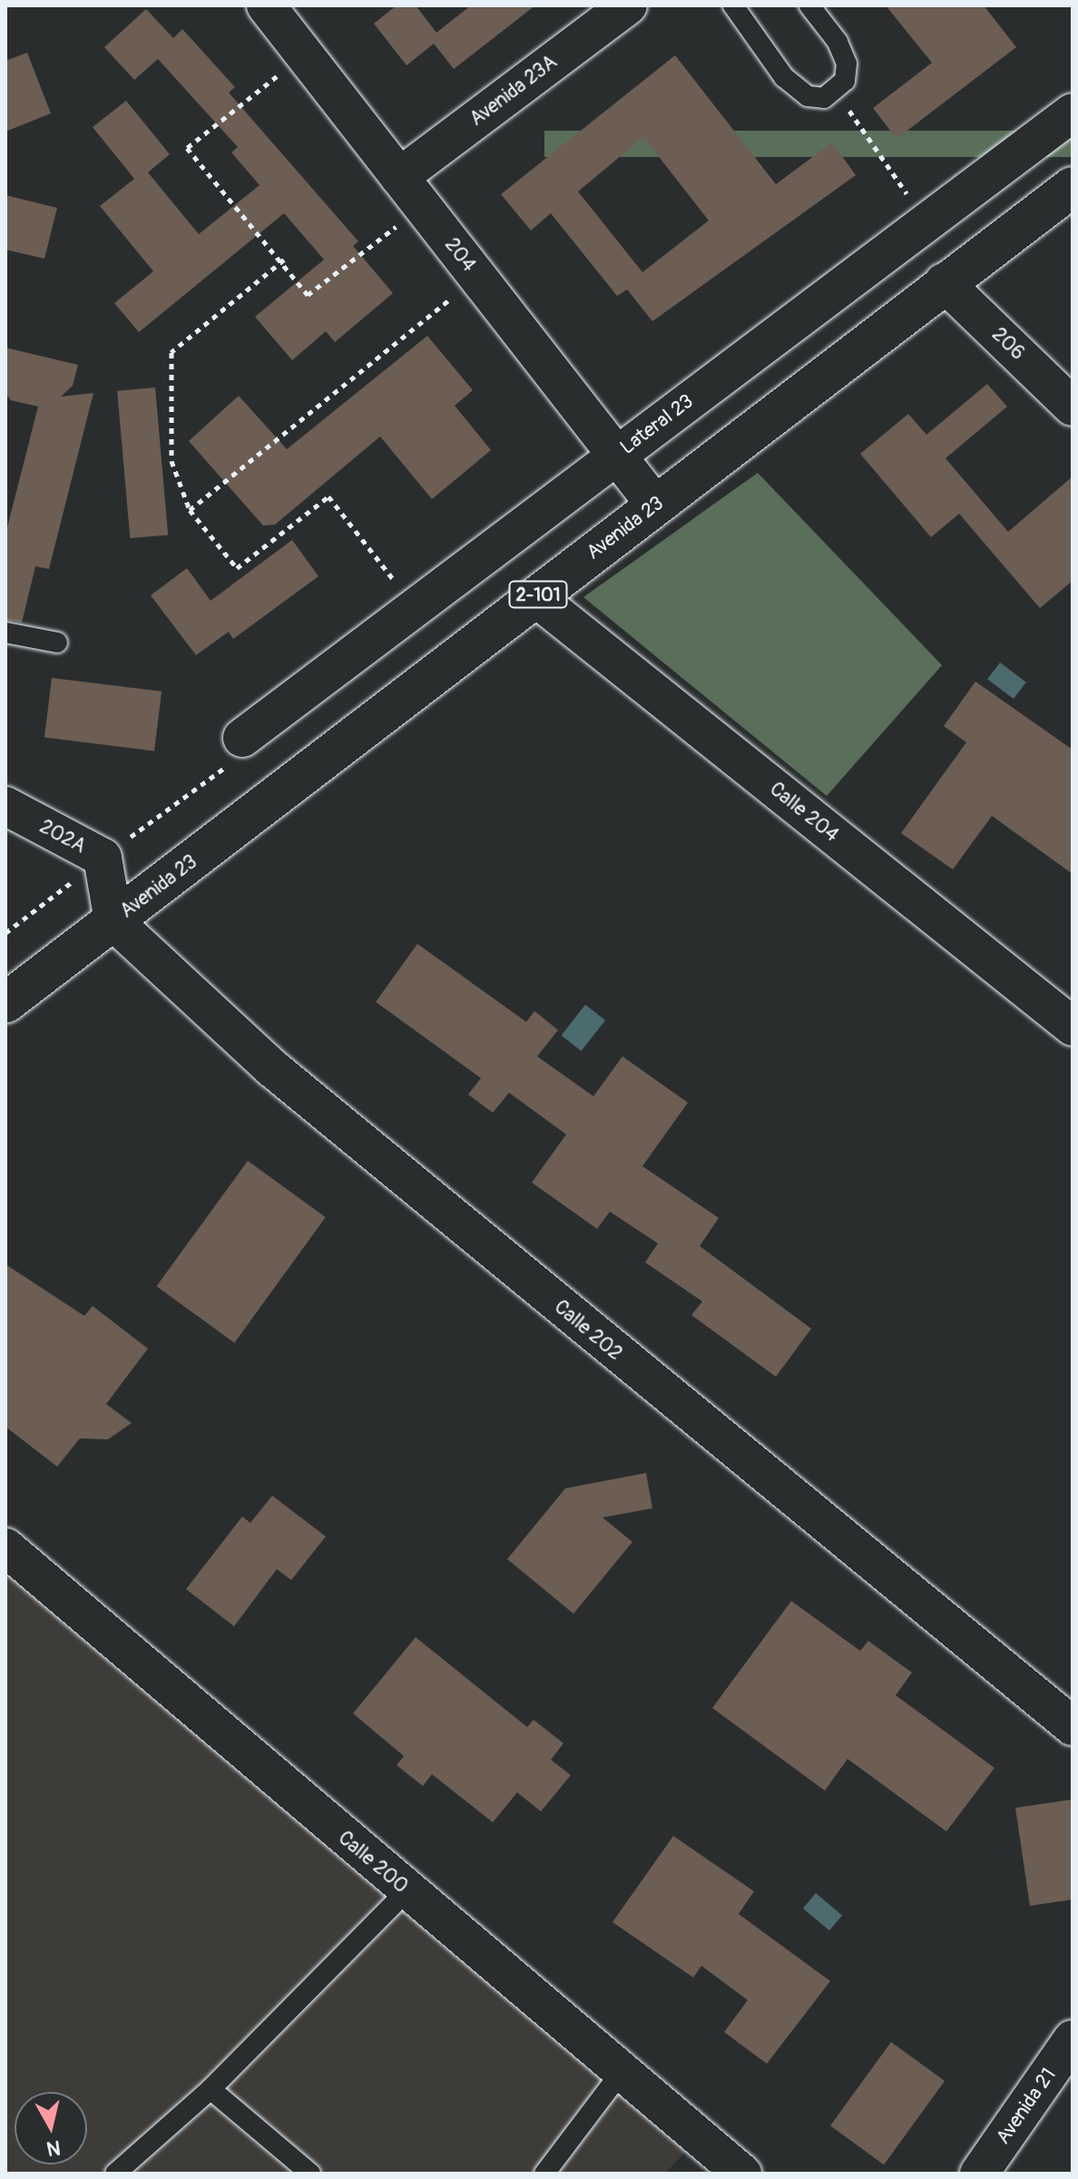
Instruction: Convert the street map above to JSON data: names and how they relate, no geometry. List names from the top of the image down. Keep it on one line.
{"streets":{"main road":["Avenida 23","2-101"],"street":["Avenida 23A","204","206","Lateral 23","Calle 204","202A","Calle 202","Calle 200","Avenida 21"]},"crossings":[["Avenida 23A","204"],["204","Lateral 23"],["204","Avenida 23"],["206","Avenida 23"],["Avenida 23","Calle 204"],["Avenida 23","202A"],["Avenida 23","Calle 202"],["202A","Calle 202"]],"north":"bottom"}
